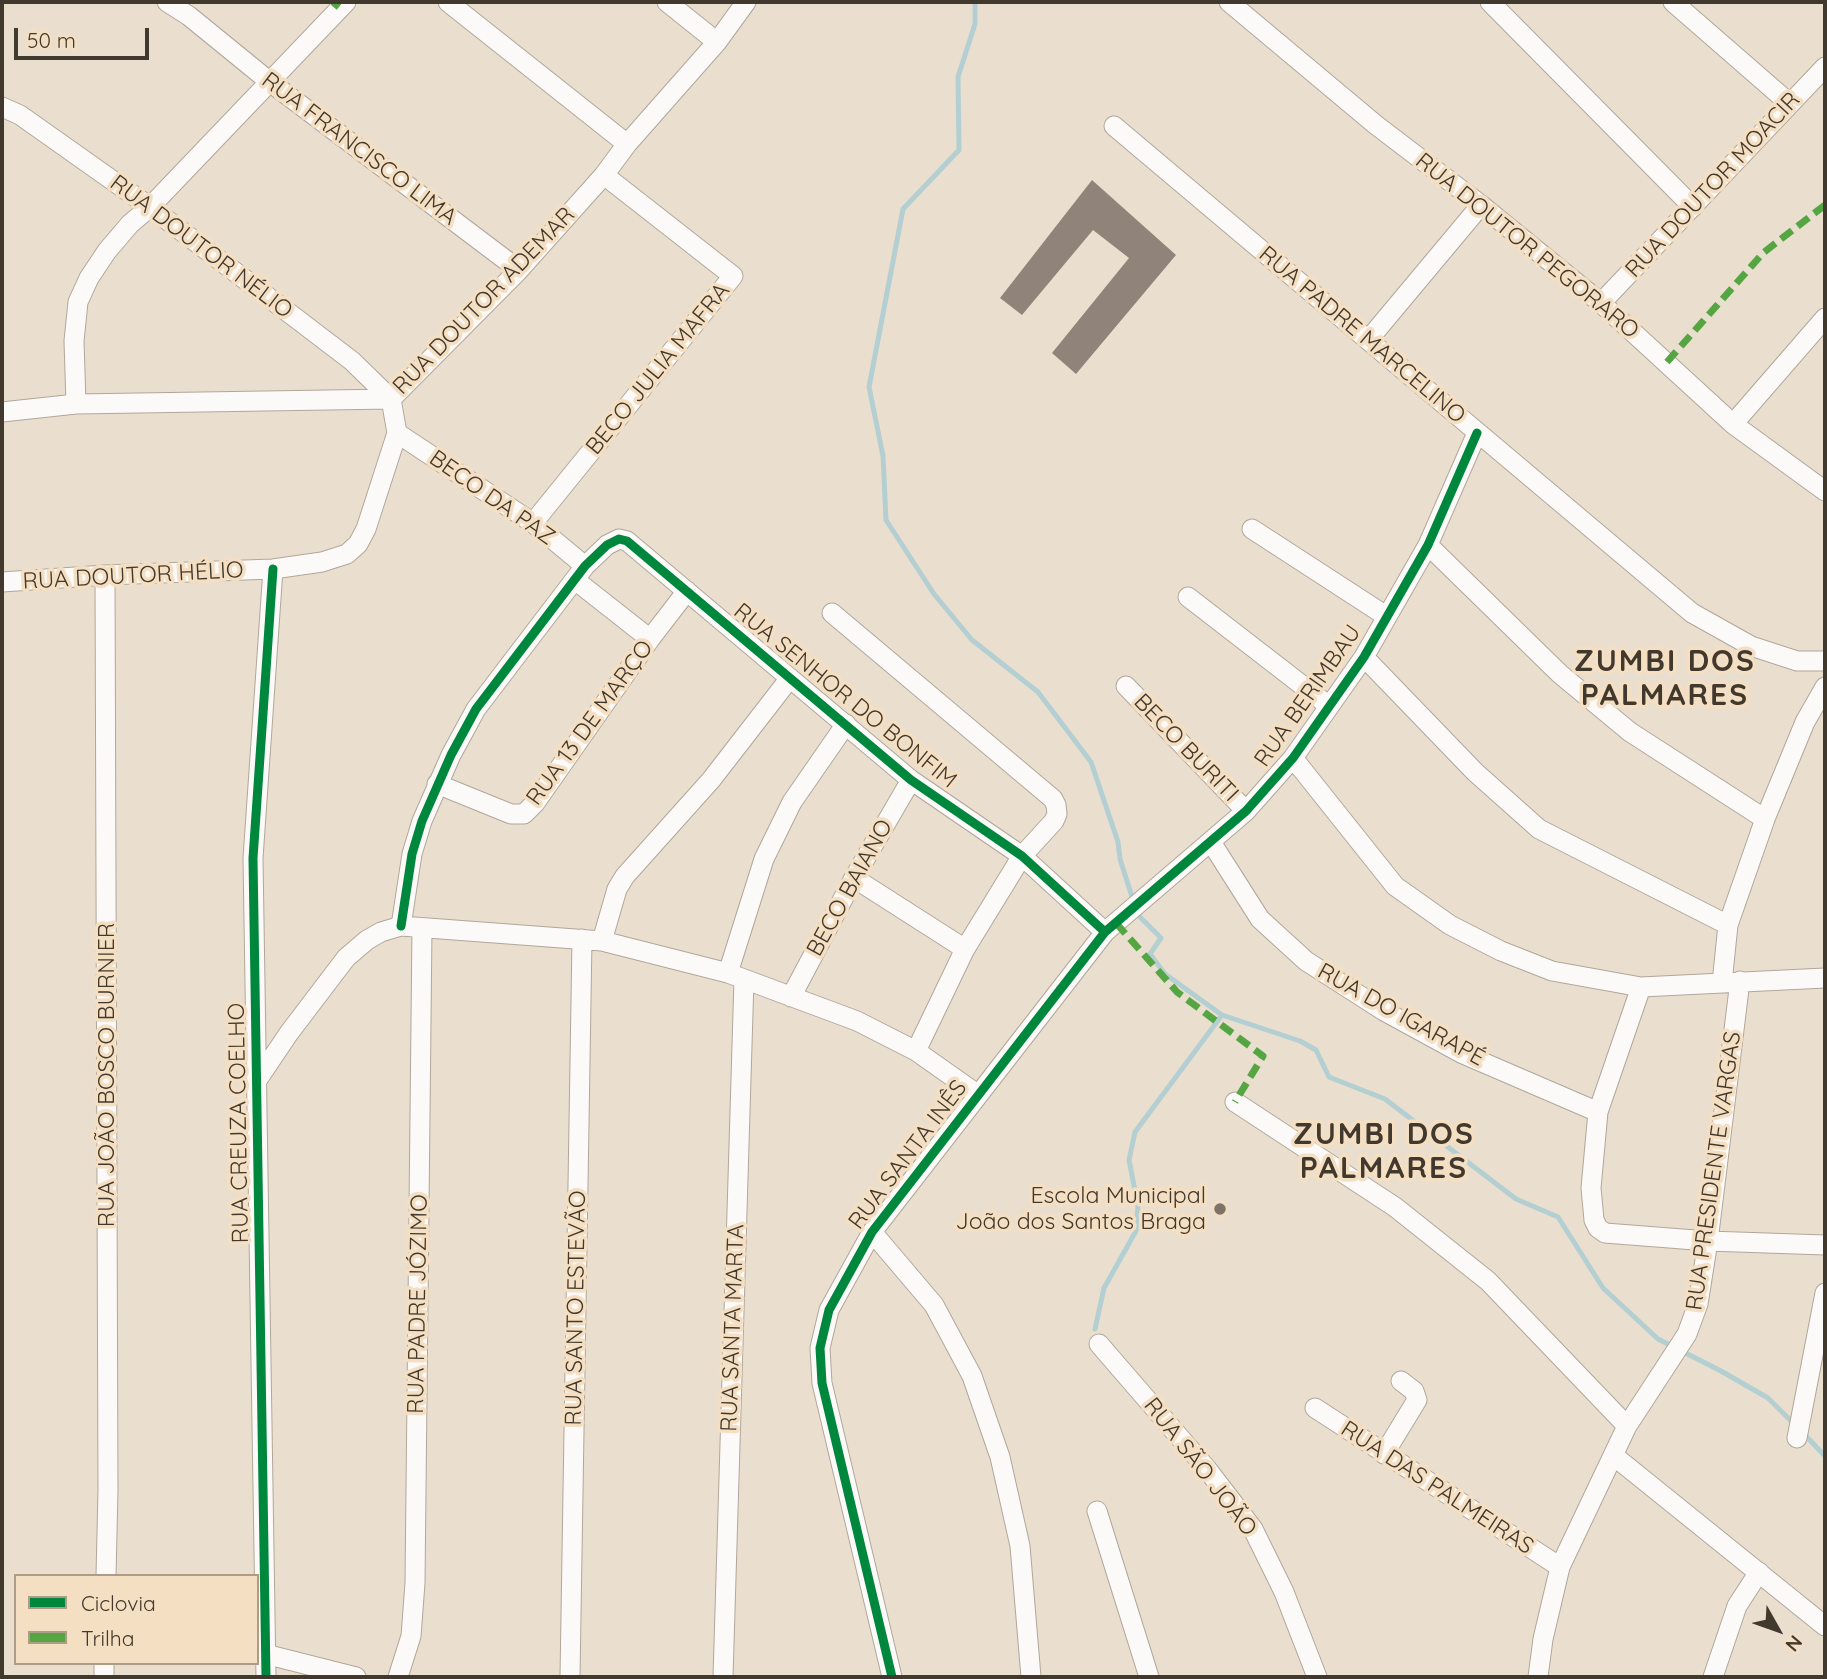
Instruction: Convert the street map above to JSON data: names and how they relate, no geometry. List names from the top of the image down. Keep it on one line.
{"streets":{"street":["RUA FRANCISCO LIMA","RUA DOUTOR MOACIR","RUA DOUTOR PEGORARO","RUA DOUTOR NÉLIO","RUA DOUTOR ADEMAR","RUA PADRE MARCELINO","BECO JULIA MAFRA","BECO DA PAZ","RUA DOUTOR HÉLIO","RUA SENHOR DO BONFIM","RUA BERIMBAU","RUA 13 DE MARÇO","BECO BURITI","BECO BAIANO","RUA DO IGARAPÉ","RUA JOÃO BOSCO BURNIER","RUA CREUZA COELHO","RUA SANTA INÊS","RUA PRESIDENTE VARGAS","RUA PADRE JÓZIMO","RUA SANTO ESTEVÃO","RUA SANTA MARTA","RUA SÃO JOÃO","RUA DAS PALMEIRAS"]},"crossings":[["RUA FRANCISCO LIMA","RUA DOUTOR ADEMAR"],["RUA DOUTOR MOACIR","RUA DOUTOR PEGORARO"],["RUA DOUTOR NÉLIO","RUA DOUTOR ADEMAR"],["RUA DOUTOR NÉLIO","RUA DOUTOR HÉLIO"],["RUA DOUTOR ADEMAR","BECO JULIA MAFRA"],["RUA DOUTOR ADEMAR","RUA DOUTOR HÉLIO"],["RUA PADRE MARCELINO","RUA BERIMBAU"],["BECO JULIA MAFRA","BECO DA PAZ"],["BECO DA PAZ","RUA DOUTOR HÉLIO"],["BECO DA PAZ","RUA SENHOR DO BONFIM"],["BECO DA PAZ","RUA 13 DE MARÇO"],["RUA DOUTOR HÉLIO","RUA JOÃO BOSCO BURNIER"],["RUA DOUTOR HÉLIO","RUA CREUZA COELHO"],["RUA SENHOR DO BONFIM","RUA BERIMBAU"],["RUA SENHOR DO BONFIM","RUA 13 DE MARÇO"],["RUA SENHOR DO BONFIM","BECO BAIANO"],["RUA SENHOR DO BONFIM","RUA SANTA INÊS"],["RUA SENHOR DO BONFIM","RUA SANTO ESTEVÃO"],["RUA SENHOR DO BONFIM","RUA SANTA MARTA"],["RUA BERIMBAU","BECO BURITI"],["RUA BERIMBAU","RUA DO IGARAPÉ"],["RUA BERIMBAU","RUA SANTA INÊS"],["RUA PRESIDENTE VARGAS","RUA DAS PALMEIRAS"]],"districts":["ZUMBI DOS PALMARES","ZUMBI DOS PALMARES"],"places":["Escola Municipal João dos Santos Braga"],"legend":["Ciclovia","Trilha"],"scale_bar":"50 m","north":"bottom right"}
